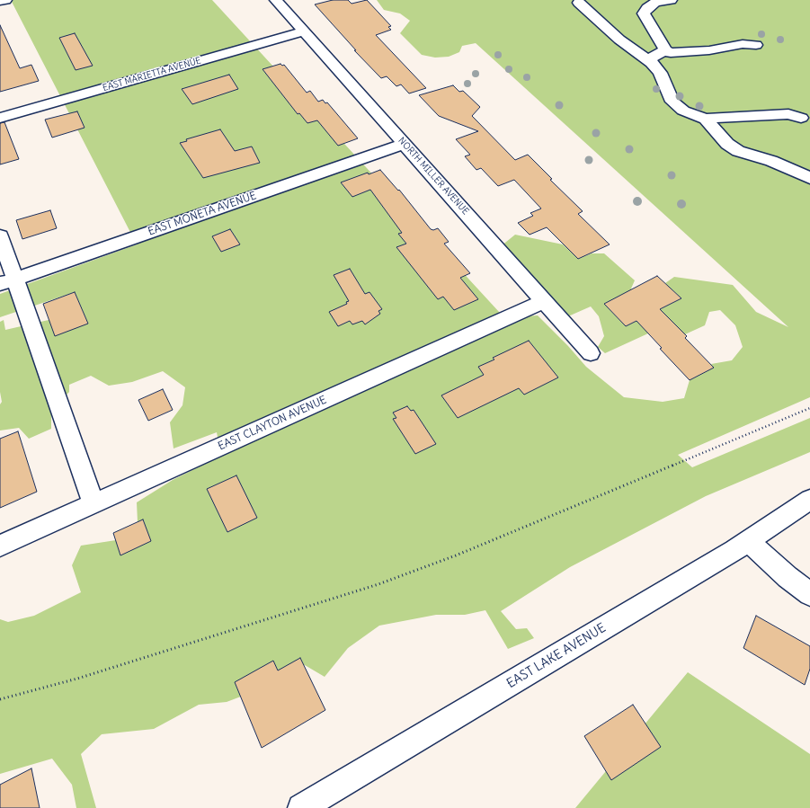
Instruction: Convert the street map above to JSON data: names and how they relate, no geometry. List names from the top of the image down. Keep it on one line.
{"streets":{"street":["EAST MARIETTA AVENUE","NORTH MILLER AVENUE","EAST MONETA AVENUE","EAST CLAYTON AVENUE","EAST LAKE AVENUE"]},"crossings":[["EAST MARIETTA AVENUE","NORTH MILLER AVENUE"],["NORTH MILLER AVENUE","EAST MONETA AVENUE"],["NORTH MILLER AVENUE","EAST CLAYTON AVENUE"]]}
